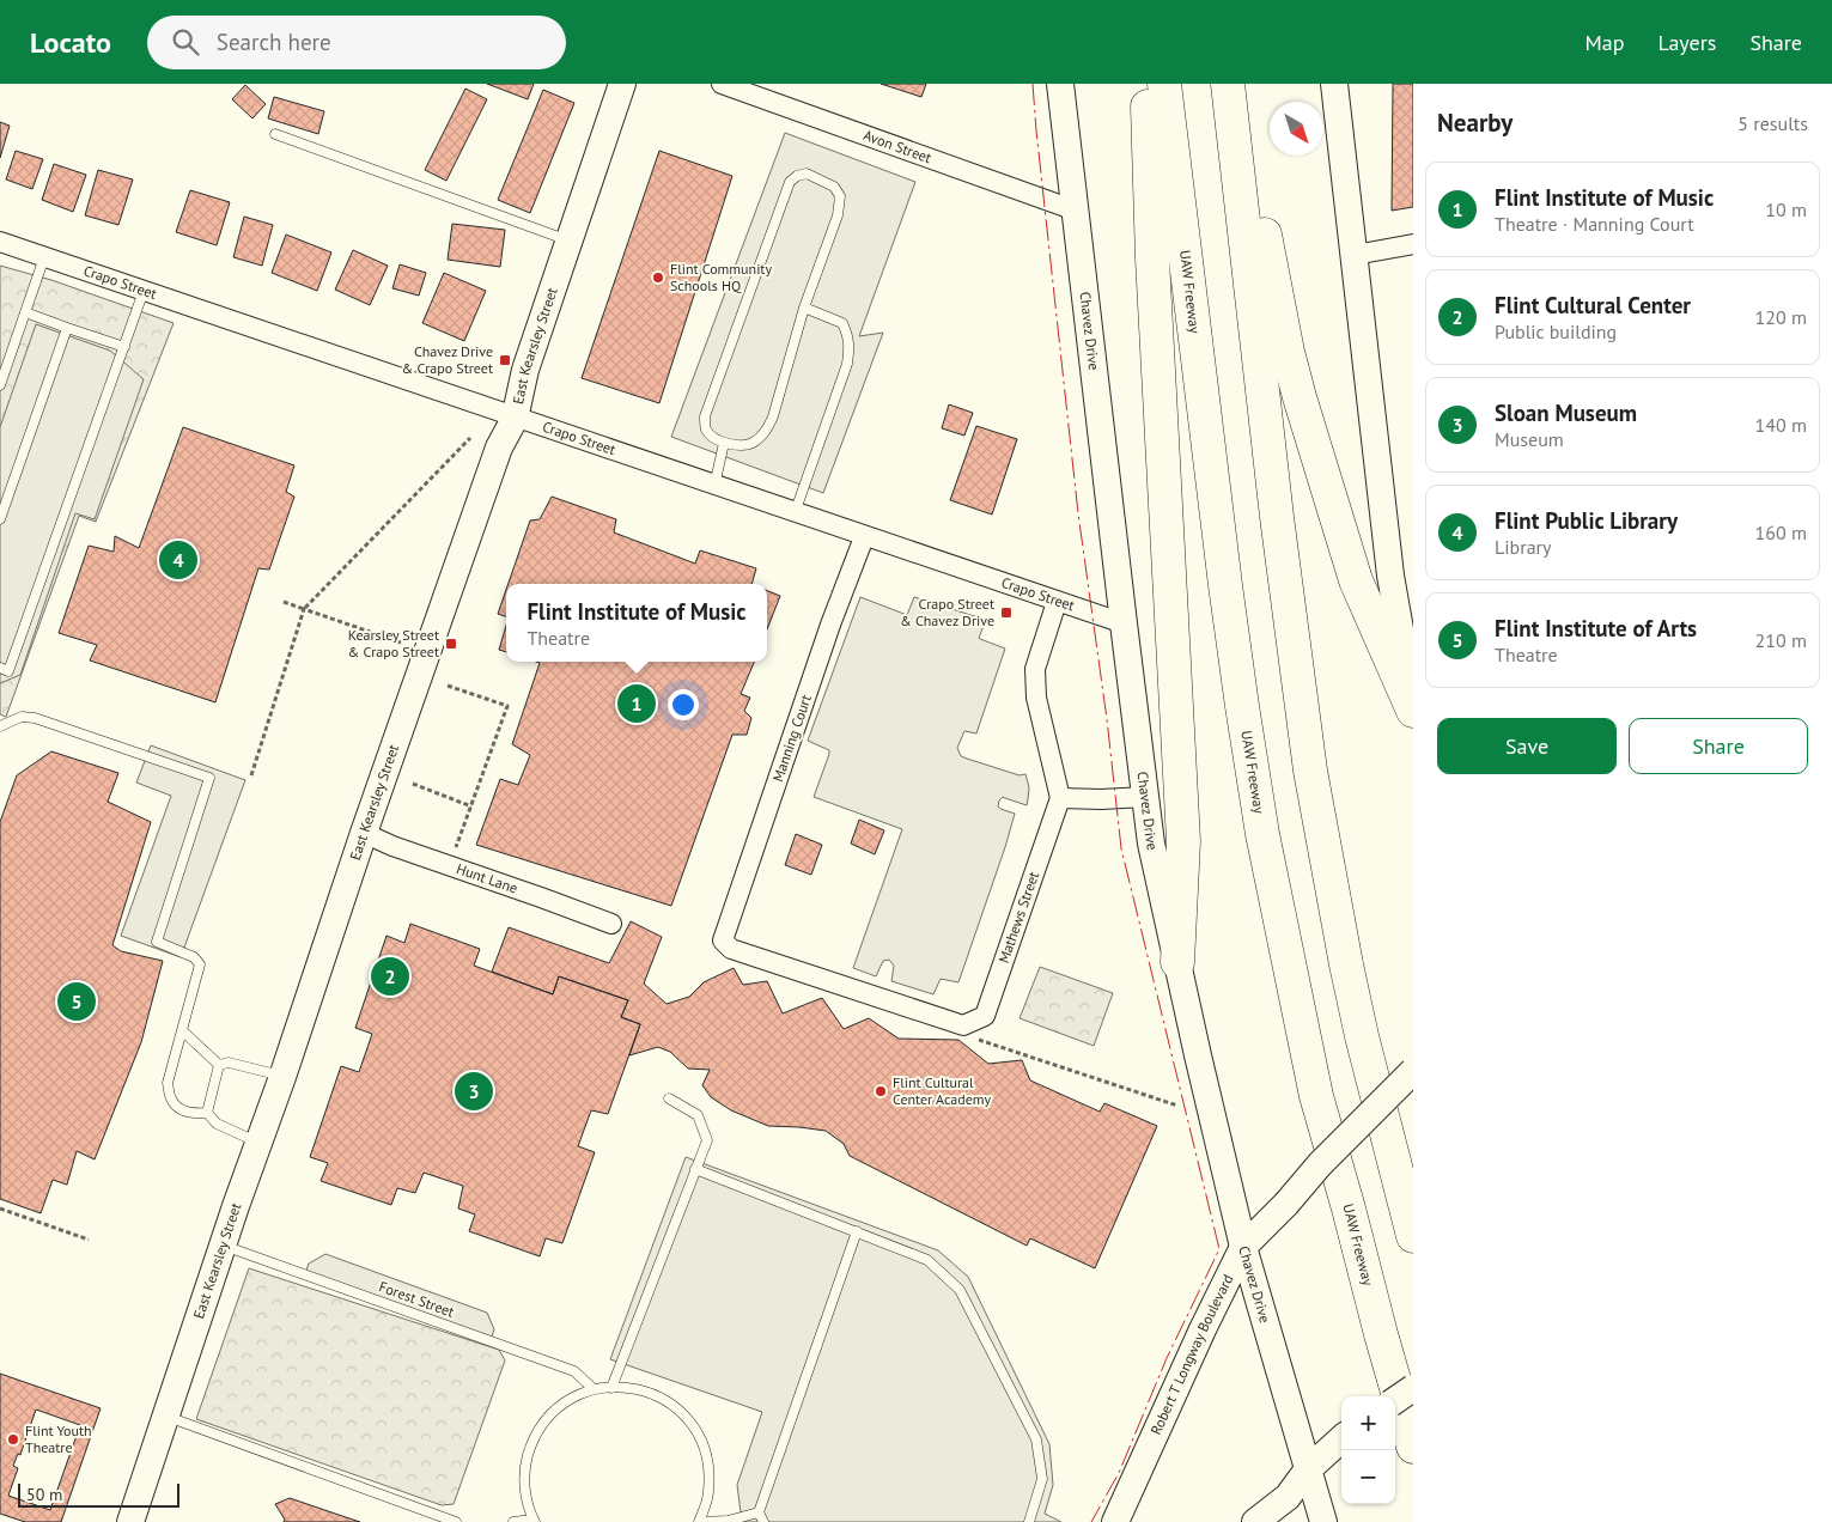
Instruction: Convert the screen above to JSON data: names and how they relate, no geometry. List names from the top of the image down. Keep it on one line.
{"streets":{"highway":["UAW Freeway"],"main road":["Chavez Drive","East Kearsley Street","Robert T Longway Boulevard"],"street":["Avon Street","Crapo Street","Manning Court","Hunt Lane","Mathews Street"],"lane":["Forest Street"]},"crossings":[["Avon Street","Chavez Drive"],["Crapo Street","Chavez Drive"],["Crapo Street","East Kearsley Street"],["Crapo Street","Manning Court"],["Chavez Drive","Robert T Longway Boulevard"],["East Kearsley Street","Hunt Lane"],["East Kearsley Street","Forest Street"],["Manning Court","Mathews Street"]],"places":{"other":["Flint Community Schools HQ","Flint Cultural Center Academy","Flint Youth Theatre"],"transit":["Chavez Drive & Crapo Street","Crapo Street & Chavez Drive","Kearsley Street & Crapo Street"]},"scale_bar":"50 m","north":"bottom right","page":{"header":"Locato","search":"Search here","nav":["Map","Layers","Share"],"heading":["Nearby","5 results"],"list":[{"mark":"1","name":"Flint Institute of Music","note":"Theatre · Manning Court","value":"10 m"},{"mark":"2","name":"Flint Cultural Center","note":"Public building","value":"120 m"},{"mark":"3","name":"Sloan Museum","note":"Museum","value":"140 m"},{"mark":"4","name":"Flint Public Library","note":"Library","value":"160 m"},{"mark":"5","name":"Flint Institute of Arts","note":"Theatre","value":"210 m"}],"pins":["4","1","2","5","3"],"popup":["Flint Institute of Music","Theatre"],"buttons":["Save","Share"],"map_buttons":["+","−"],"scale":"50 m"}}
